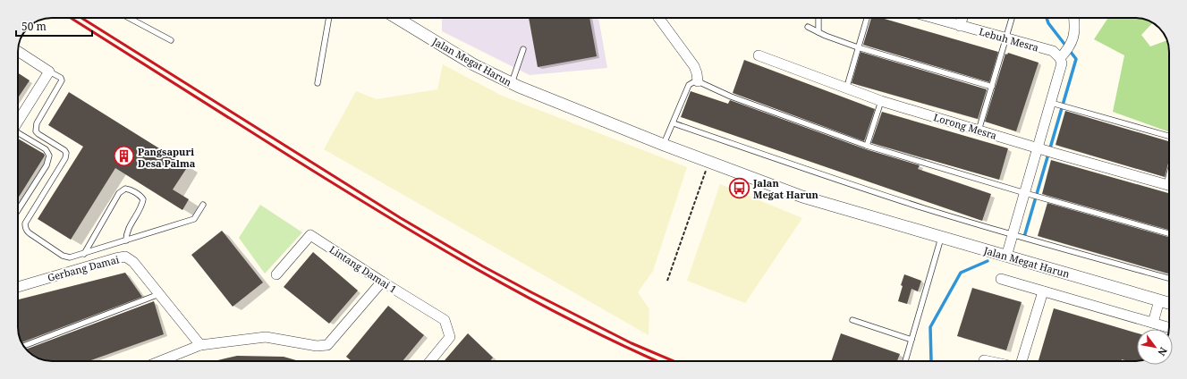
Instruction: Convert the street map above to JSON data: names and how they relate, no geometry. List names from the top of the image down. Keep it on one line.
{"streets":{"street":["Lebuh Mesra","Jalan Megat Harun","Lorong Mesra","Gerbang Damai","Lintang Damai 1"]},"places":{"building":["Pangsapuri Desa Palma"],"bus stop":["Jalan Megat Harun"]},"scale_bar":"50 m","north":"bottom right"}
